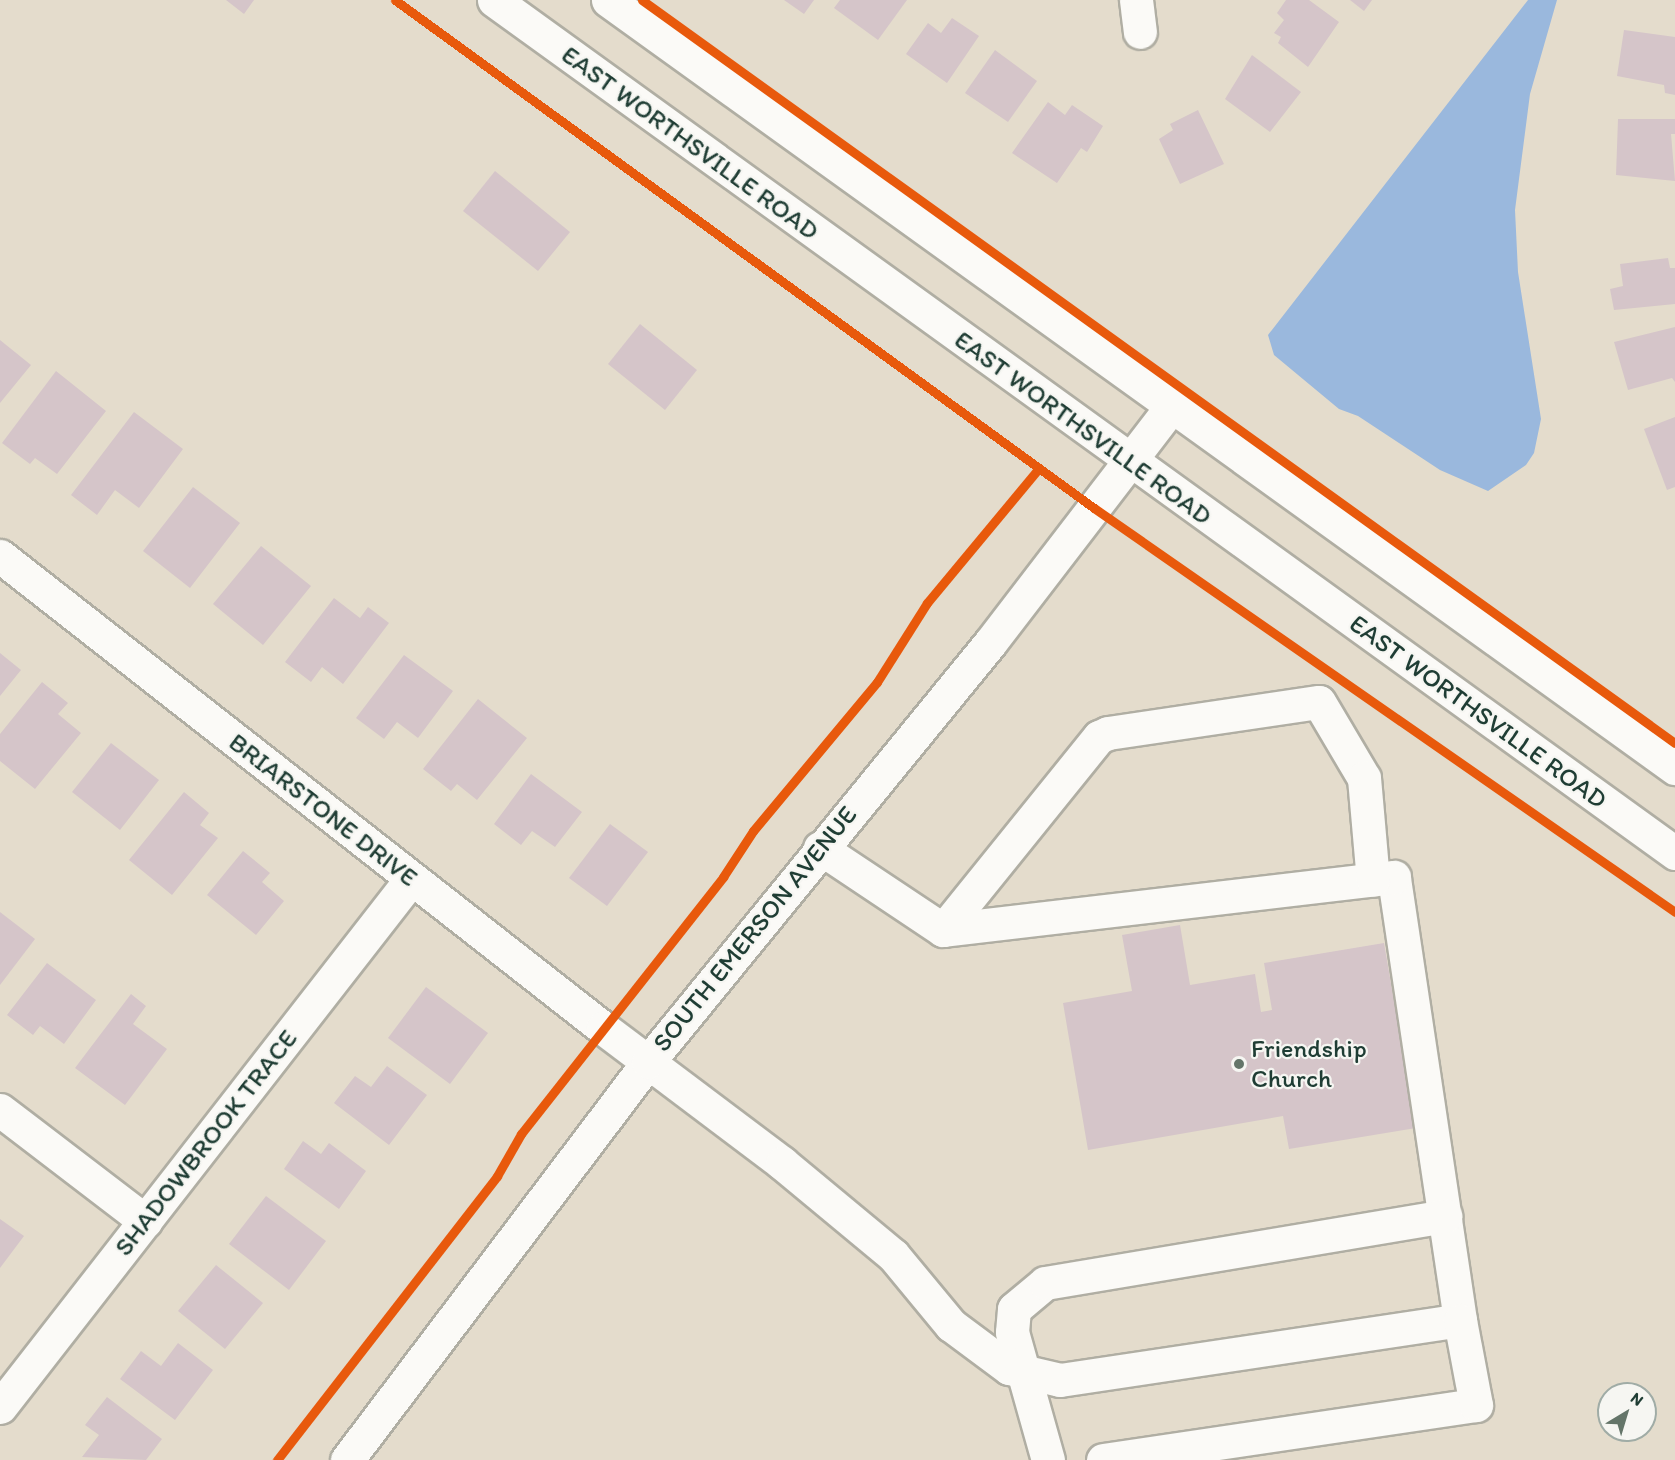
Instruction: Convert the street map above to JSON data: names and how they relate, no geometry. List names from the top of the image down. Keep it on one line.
{"streets":{"street":["EAST WORTHSVILLE ROAD","BRIARSTONE DRIVE","SOUTH EMERSON AVENUE","SHADOWBROOK TRACE"]},"crossings":[["EAST WORTHSVILLE ROAD","SOUTH EMERSON AVENUE"],["BRIARSTONE DRIVE","SOUTH EMERSON AVENUE"],["BRIARSTONE DRIVE","SHADOWBROOK TRACE"]],"places":["Friendship Church"],"north":"top right"}
